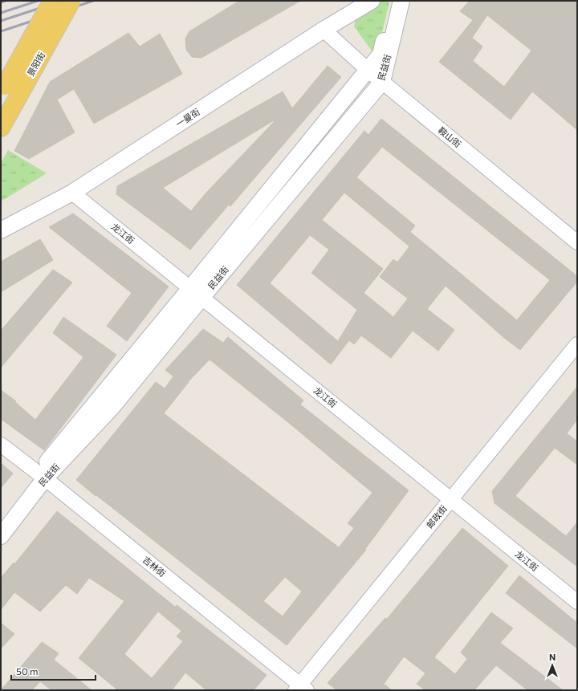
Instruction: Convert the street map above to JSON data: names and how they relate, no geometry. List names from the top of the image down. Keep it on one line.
{"streets":{"main road":["景阳街","民益街","一曼街"],"street":["鞍山街","龙江街","邮政街","吉林街"]},"crossings":[["民益街","鞍山街"],["民益街","龙江街"],["民益街","吉林街"],["一曼街","鞍山街"],["一曼街","龙江街"],["龙江街","邮政街"],["邮政街","吉林街"]],"scale_bar":"50 m","north":"top"}
